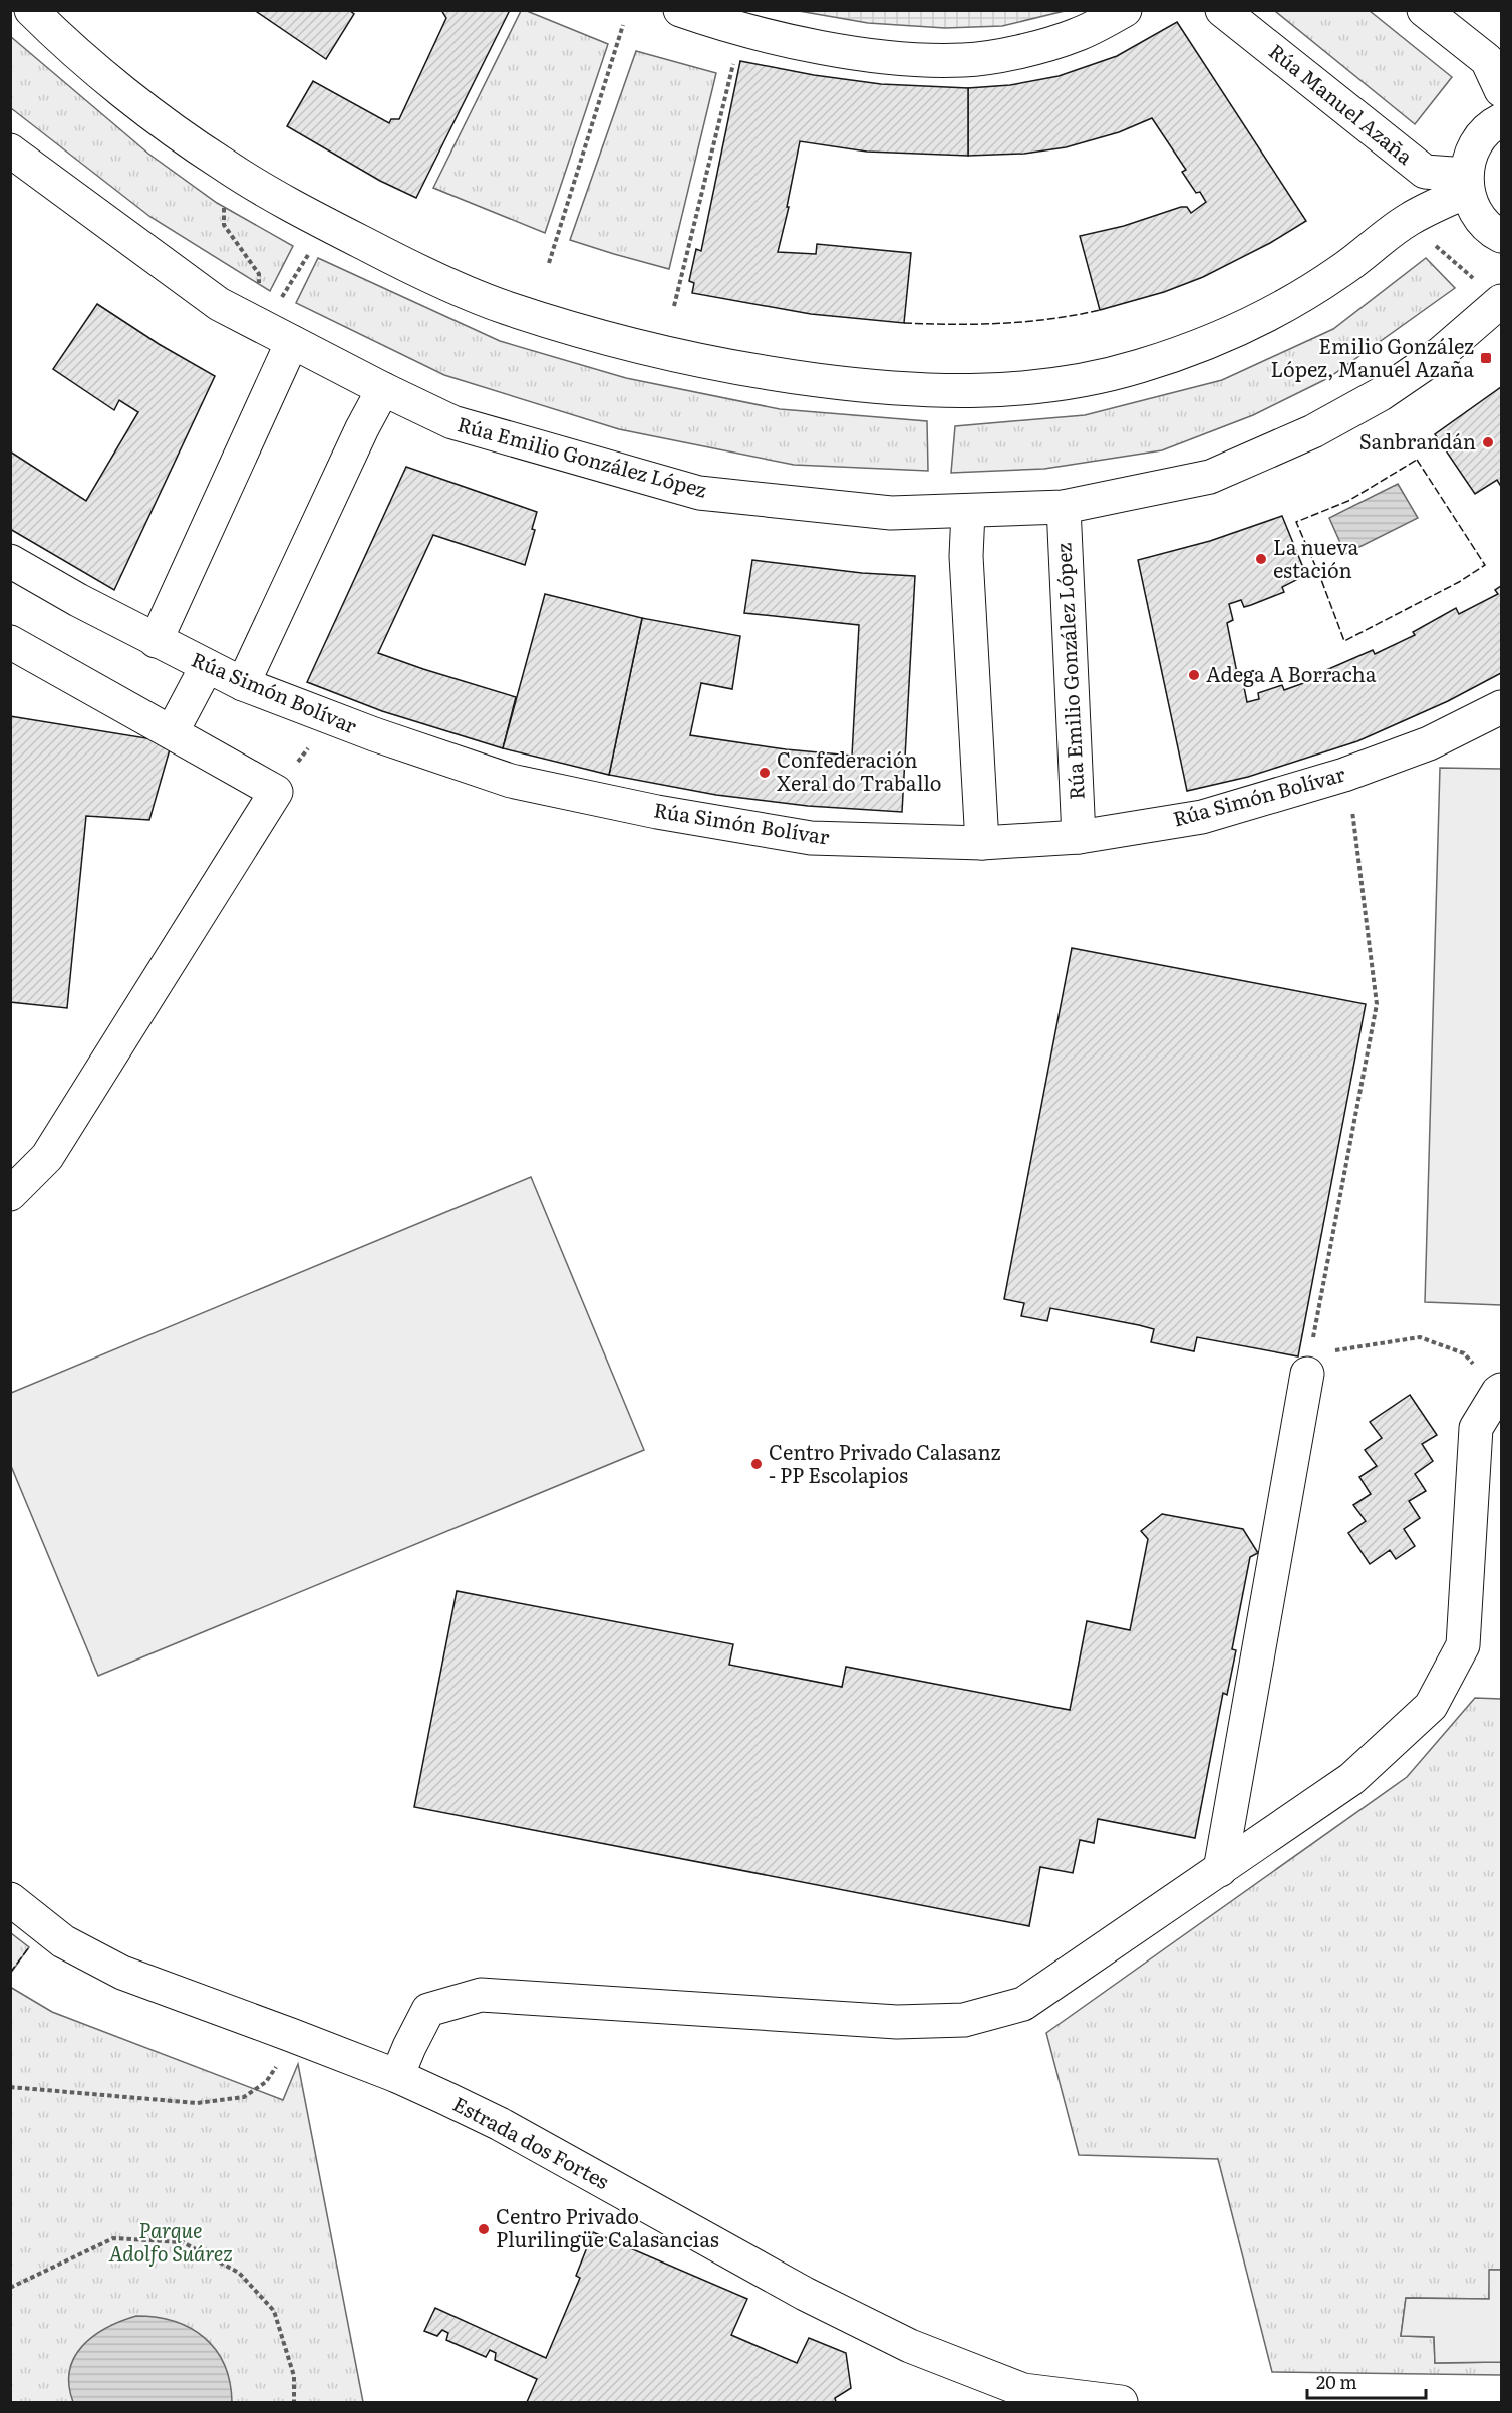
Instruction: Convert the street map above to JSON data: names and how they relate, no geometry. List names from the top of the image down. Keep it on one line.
{"streets":{"street":["Rúa Manuel Azaña","Rúa Emilio González López","Rúa Simón Bolívar","Estrada dos Fortes"]},"crossings":[["Rúa Emilio González López","Rúa Simón Bolívar"]],"parks":["Parque Adolfo Suárez"],"places":{"transit":["Emilio González López, Manuel Azaña"],"other":["Sanbrandán","La nueva estación","Adega A Borracha","Confederación Xeral do Traballo","Centro Privado Calasanz - PP Escolapios","Centro Privado Plurilingüe Calasancias"]},"scale_bar":"20 m"}
